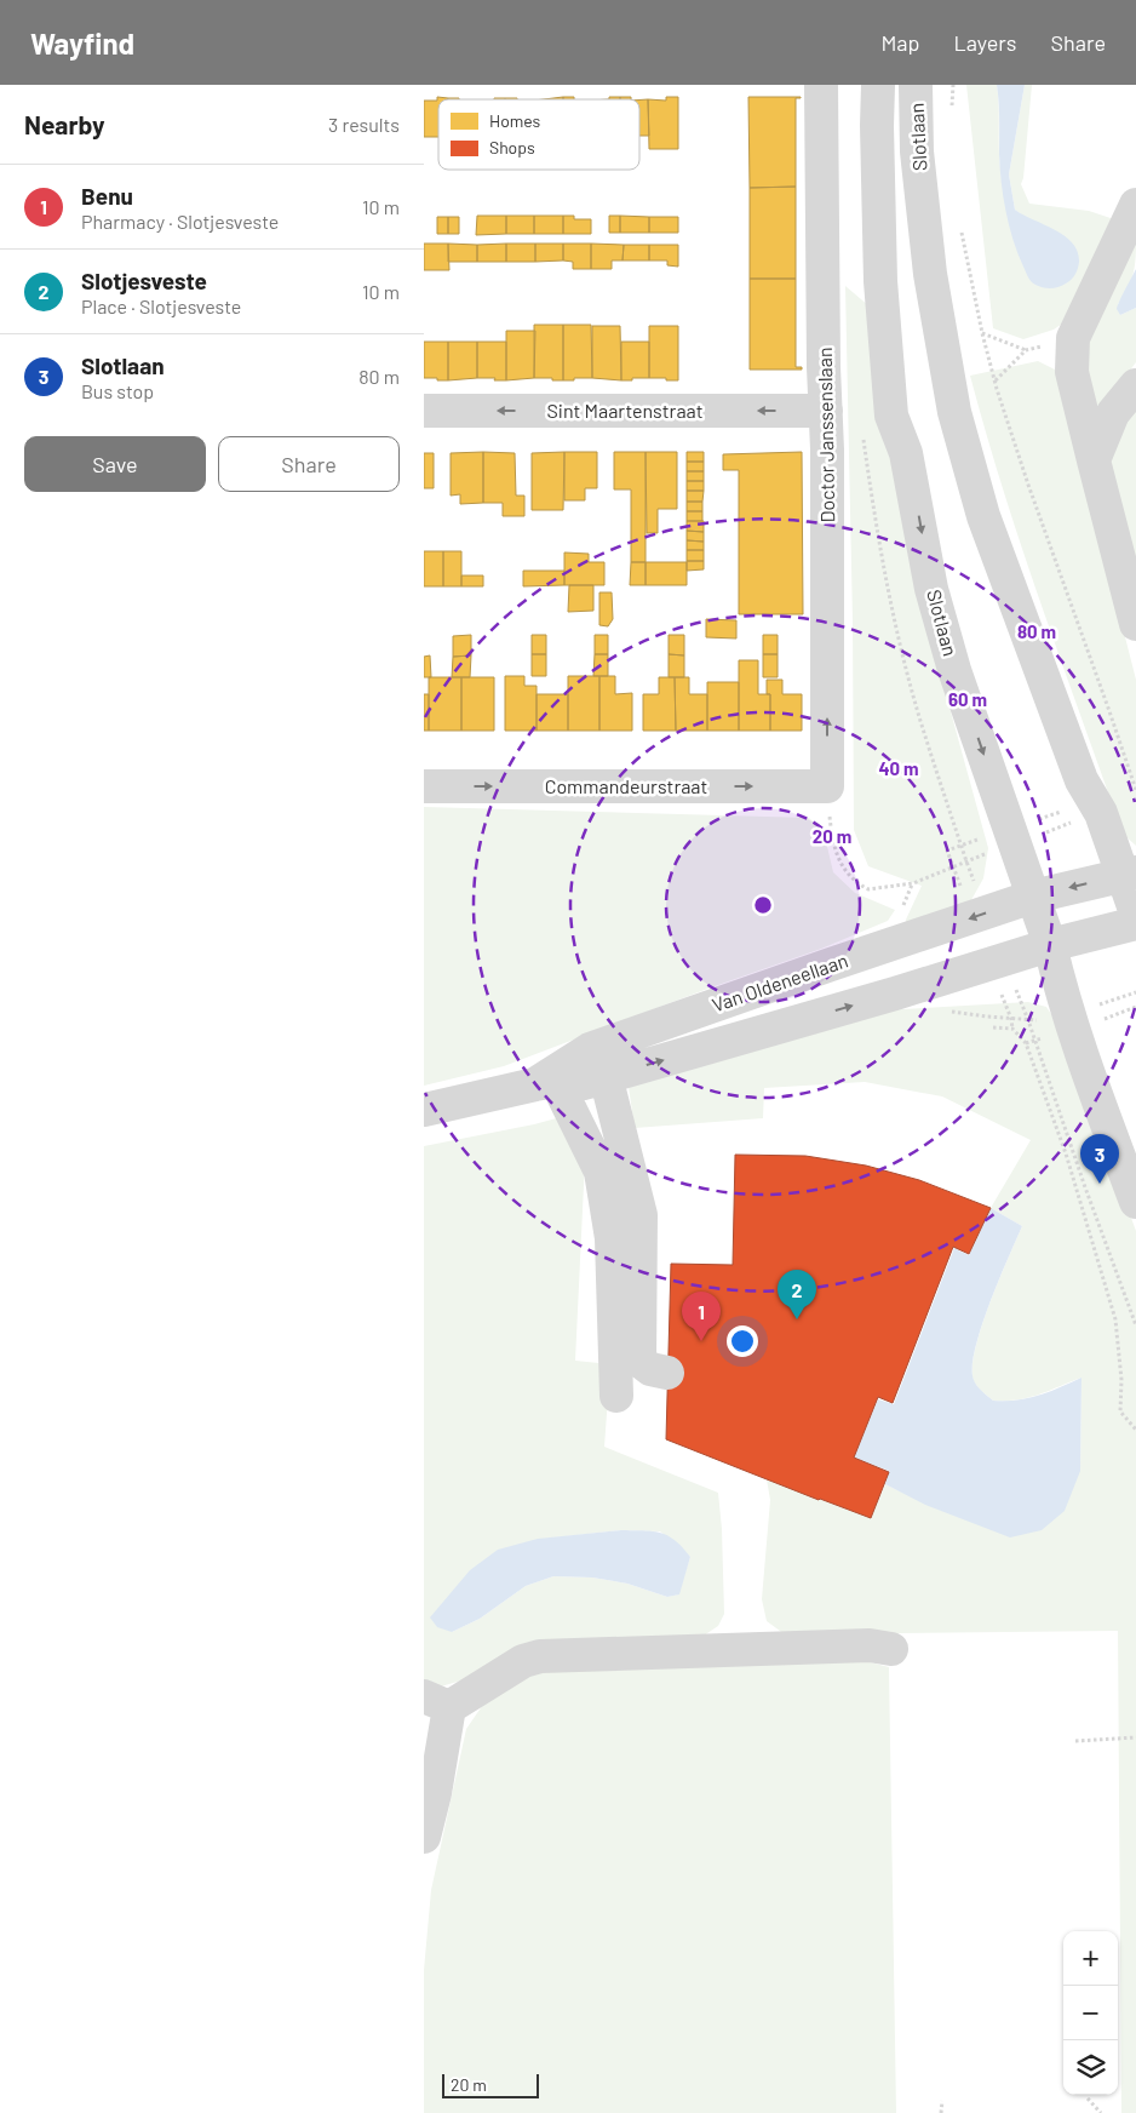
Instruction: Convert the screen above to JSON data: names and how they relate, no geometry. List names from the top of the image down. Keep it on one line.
{"streets":{"street":["Slotlaan","Sint Maartenstraat","Doctor Janssenslaan","Commandeurstraat","Van Oldeneellaan"]},"crossings":[["Slotlaan","Van Oldeneellaan"],["Sint Maartenstraat","Doctor Janssenslaan"],["Doctor Janssenslaan","Commandeurstraat"]],"one_way":["Sint Maartenstraat","Commandeurstraat"],"legend":["Homes","Shops"],"scale_bar":"20 m","page":{"header":"Wayfind","nav":["Map","Layers","Share"],"heading":["Nearby","3 results"],"list":[{"mark":"1","name":"Benu","note":"Pharmacy · Slotjesveste","value":"10 m"},{"mark":"2","name":"Slotjesveste","note":"Place · Slotjesveste","value":"10 m"},{"mark":"3","name":"Slotlaan","note":"Bus stop","value":"80 m"}],"buttons":["Save","Share"],"pins":["3","2","1"],"map_buttons":["+","−"],"scale":"20 m"},"rings":["80 m","60 m","40 m","20 m"]}
